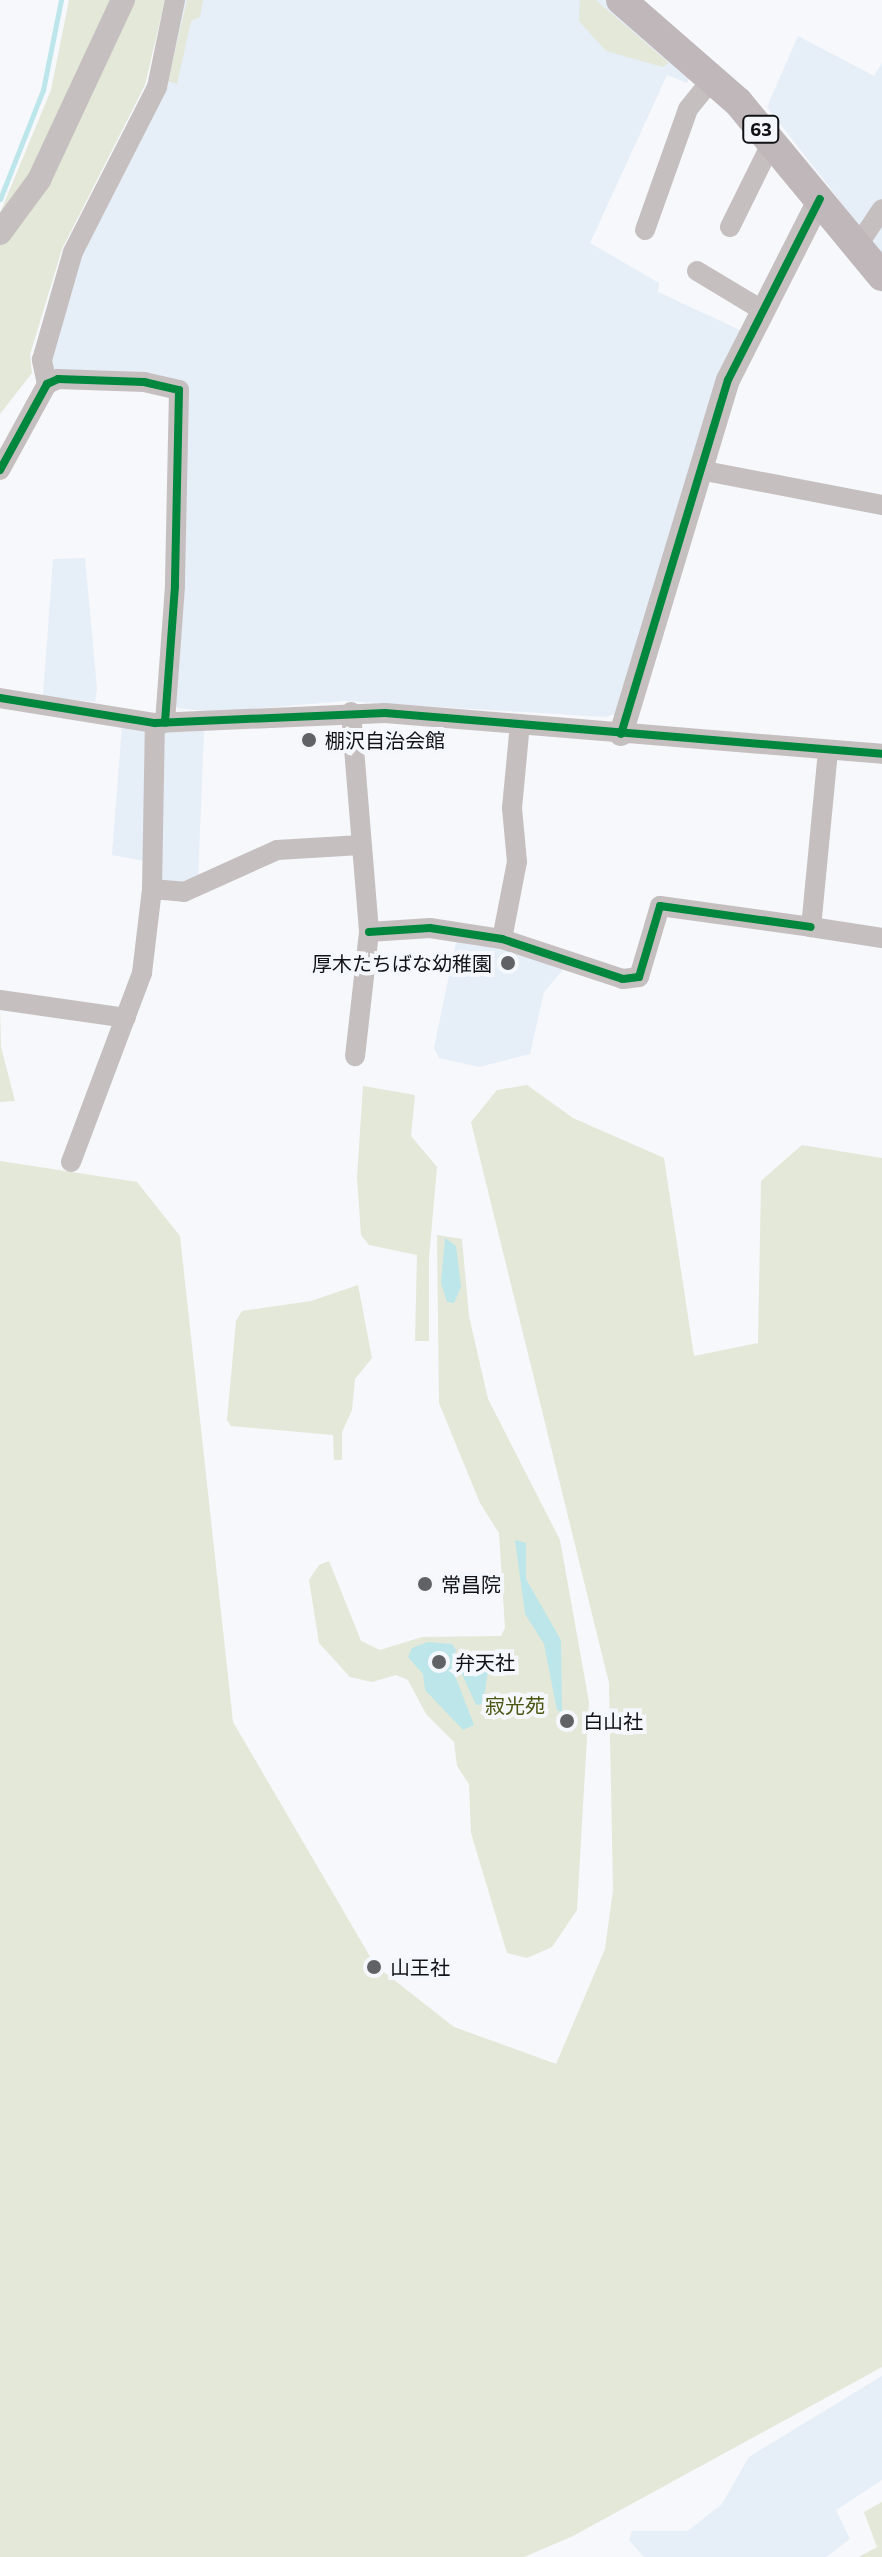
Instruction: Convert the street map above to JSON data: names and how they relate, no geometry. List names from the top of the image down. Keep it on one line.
{"streets":{"main road":["63"]},"parks":["寂光苑"],"places":["棚沢自治会館","厚木たちばな幼稚園","常昌院","弁天社","白山社","山王社"]}
